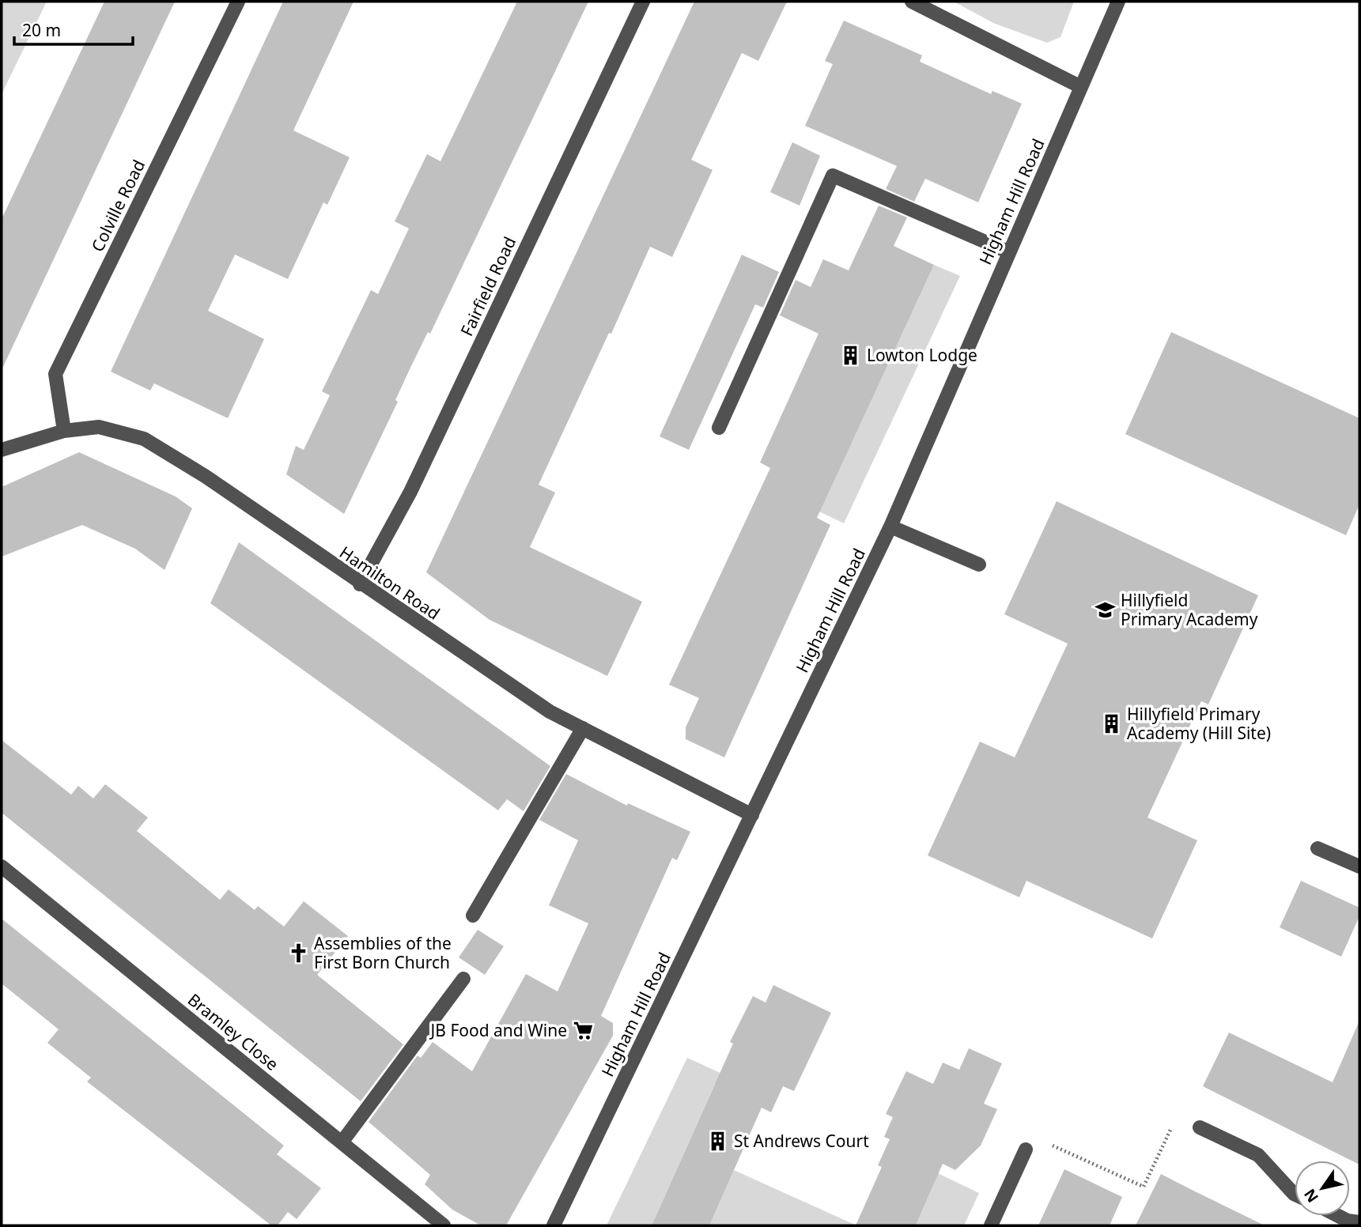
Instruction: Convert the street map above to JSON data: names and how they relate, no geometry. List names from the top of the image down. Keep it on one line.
{"streets":{"street":["Higham Hill Road","Colville Road","Fairfield Road","Hamilton Road","Bramley Close"]},"crossings":[["Higham Hill Road","Hamilton Road"],["Colville Road","Hamilton Road"],["Fairfield Road","Hamilton Road"]],"places":{"building":["Lowton Lodge","Hillyfield Primary Academy (Hill Site)","St Andrews Court"],"school or university":["Hillyfield Primary Academy"],"church":["Assemblies of the First Born Church"],"supermarket":["JB Food and Wine"]},"scale_bar":"20 m","north":"bottom left"}
